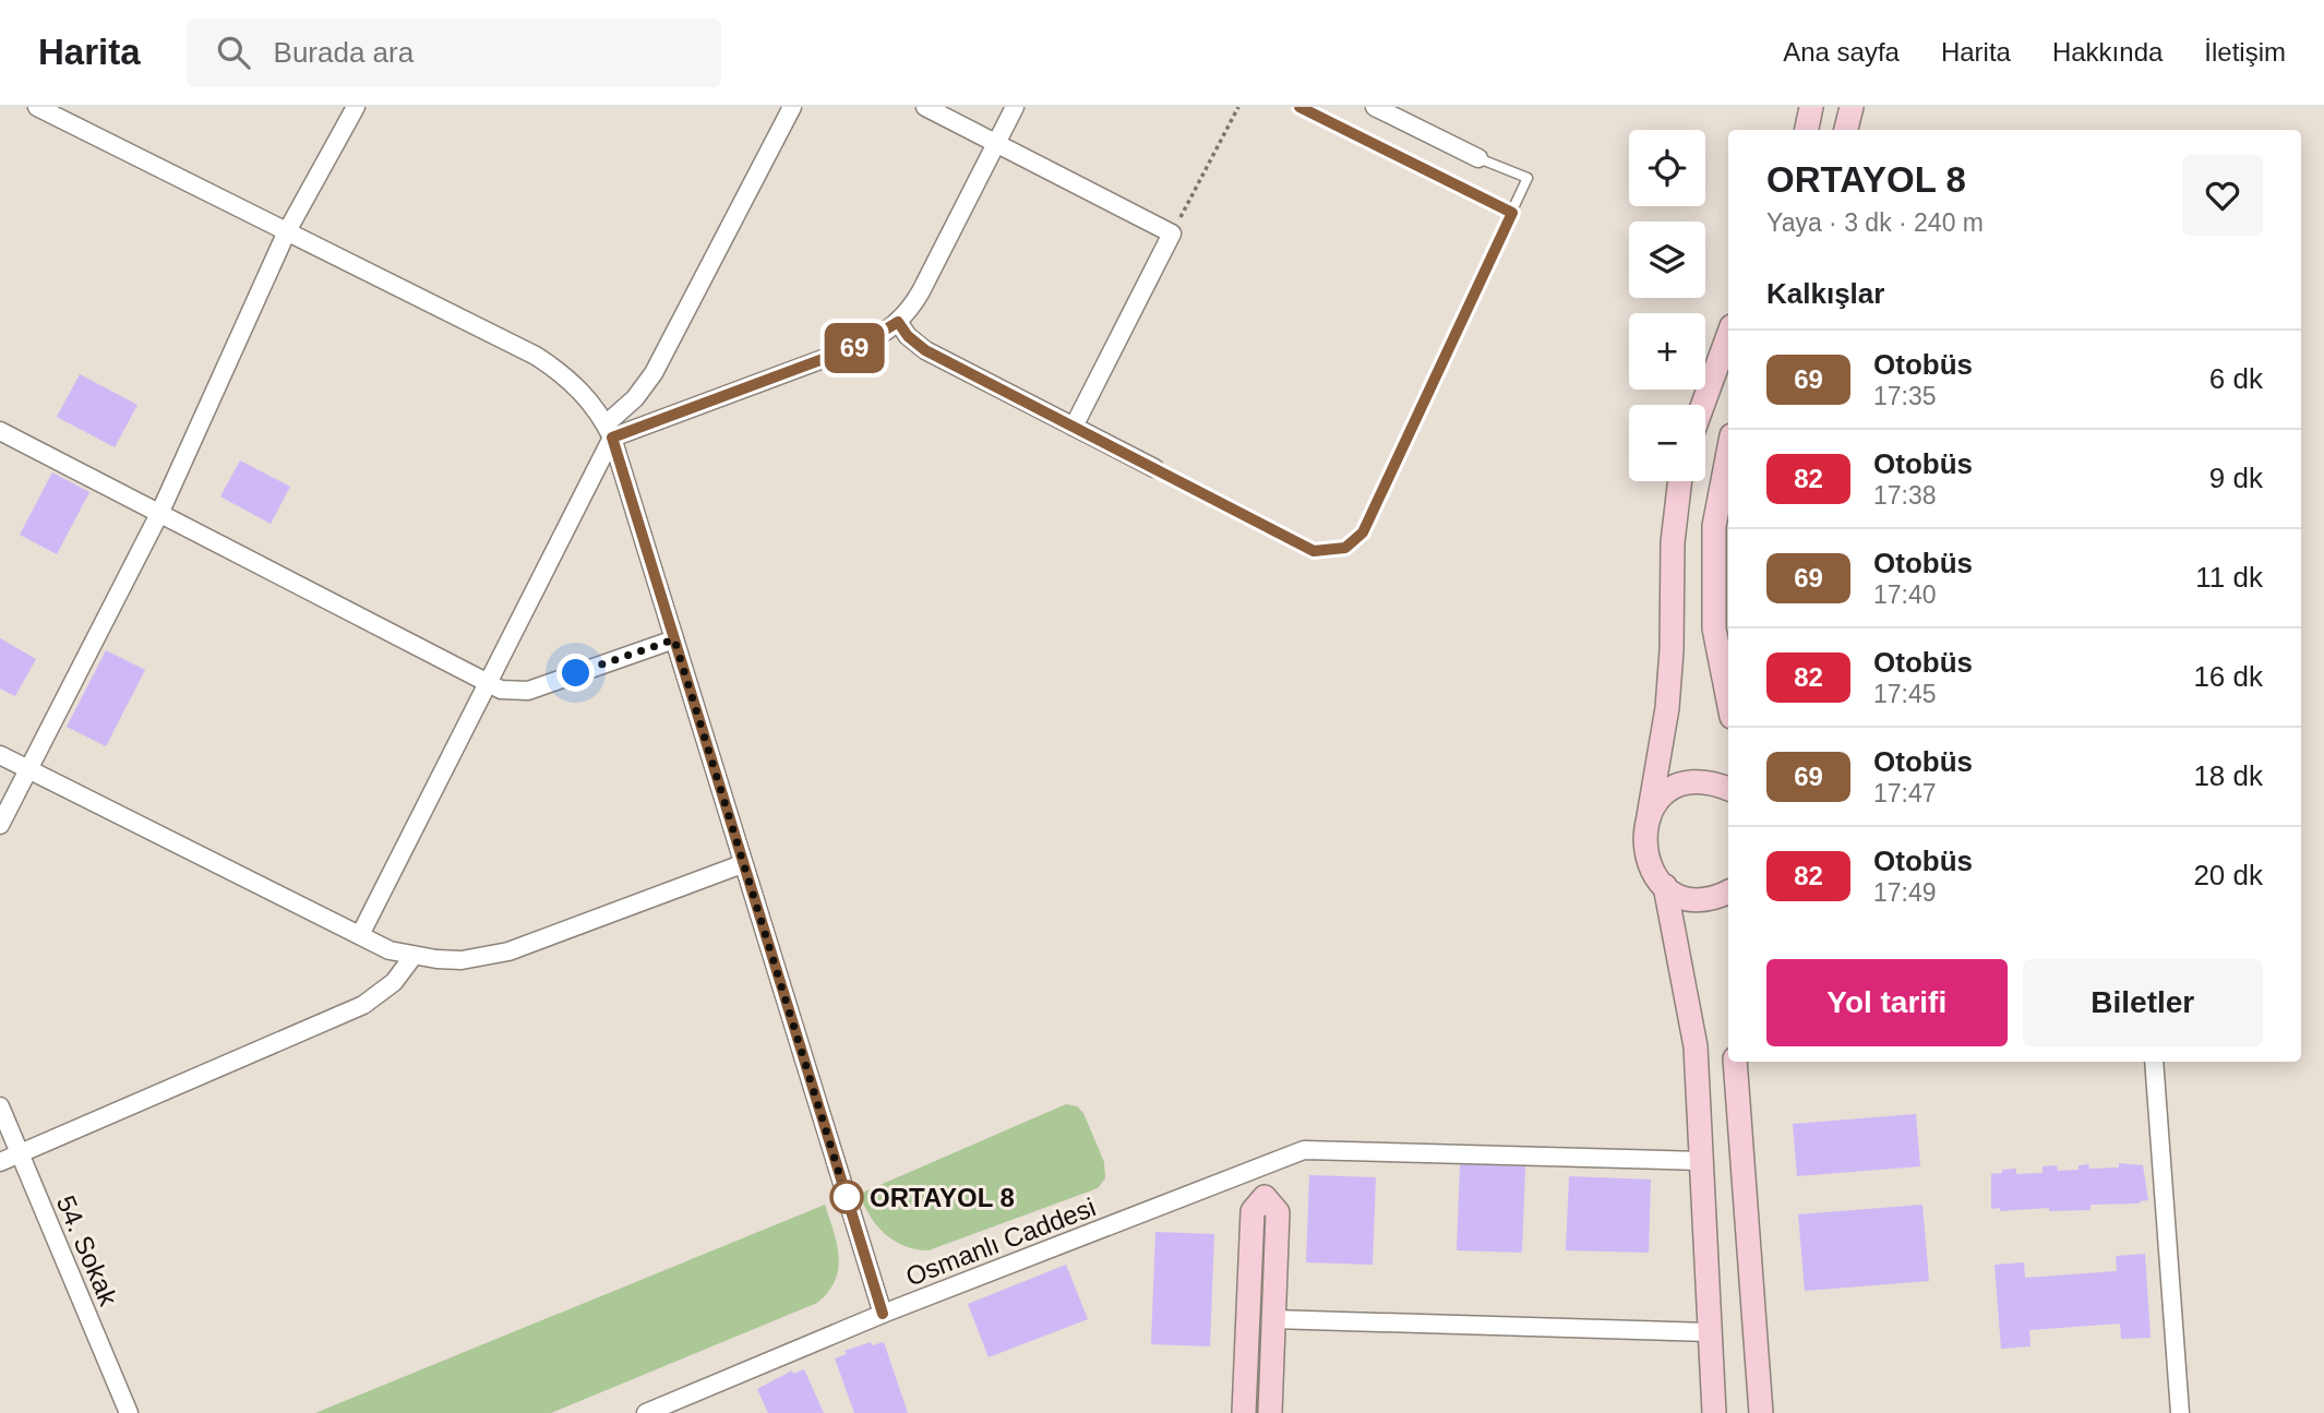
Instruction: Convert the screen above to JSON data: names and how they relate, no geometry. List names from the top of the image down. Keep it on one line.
{"streets":{"street":["Osmanlı Caddesi","54. Sokak"]},"places":["ORTAYOL 8"],"lines":["bus line 69"],"page":{"header":"Harita","search":"Burada ara","nav":["Ana sayfa","Harita","Hakkında","İletişim"],"on_map":"69","map_buttons":["+","−"],"heading":[["ORTAYOL 8","Yaya · 3 dk · 240 m"],"Kalkışlar"],"list":[{"mark":"69","name":"Otobüs","note":"17:35","value":"6 dk"},{"mark":"82","name":"Otobüs","note":"17:38","value":"9 dk"},{"mark":"69","name":"Otobüs","note":"17:40","value":"11 dk"},{"mark":"82","name":"Otobüs","note":"17:45","value":"16 dk"},{"mark":"69","name":"Otobüs","note":"17:47","value":"18 dk"},{"mark":"82","name":"Otobüs","note":"17:49","value":"20 dk"}],"buttons":["Yol tarifi","Biletler"]}}
